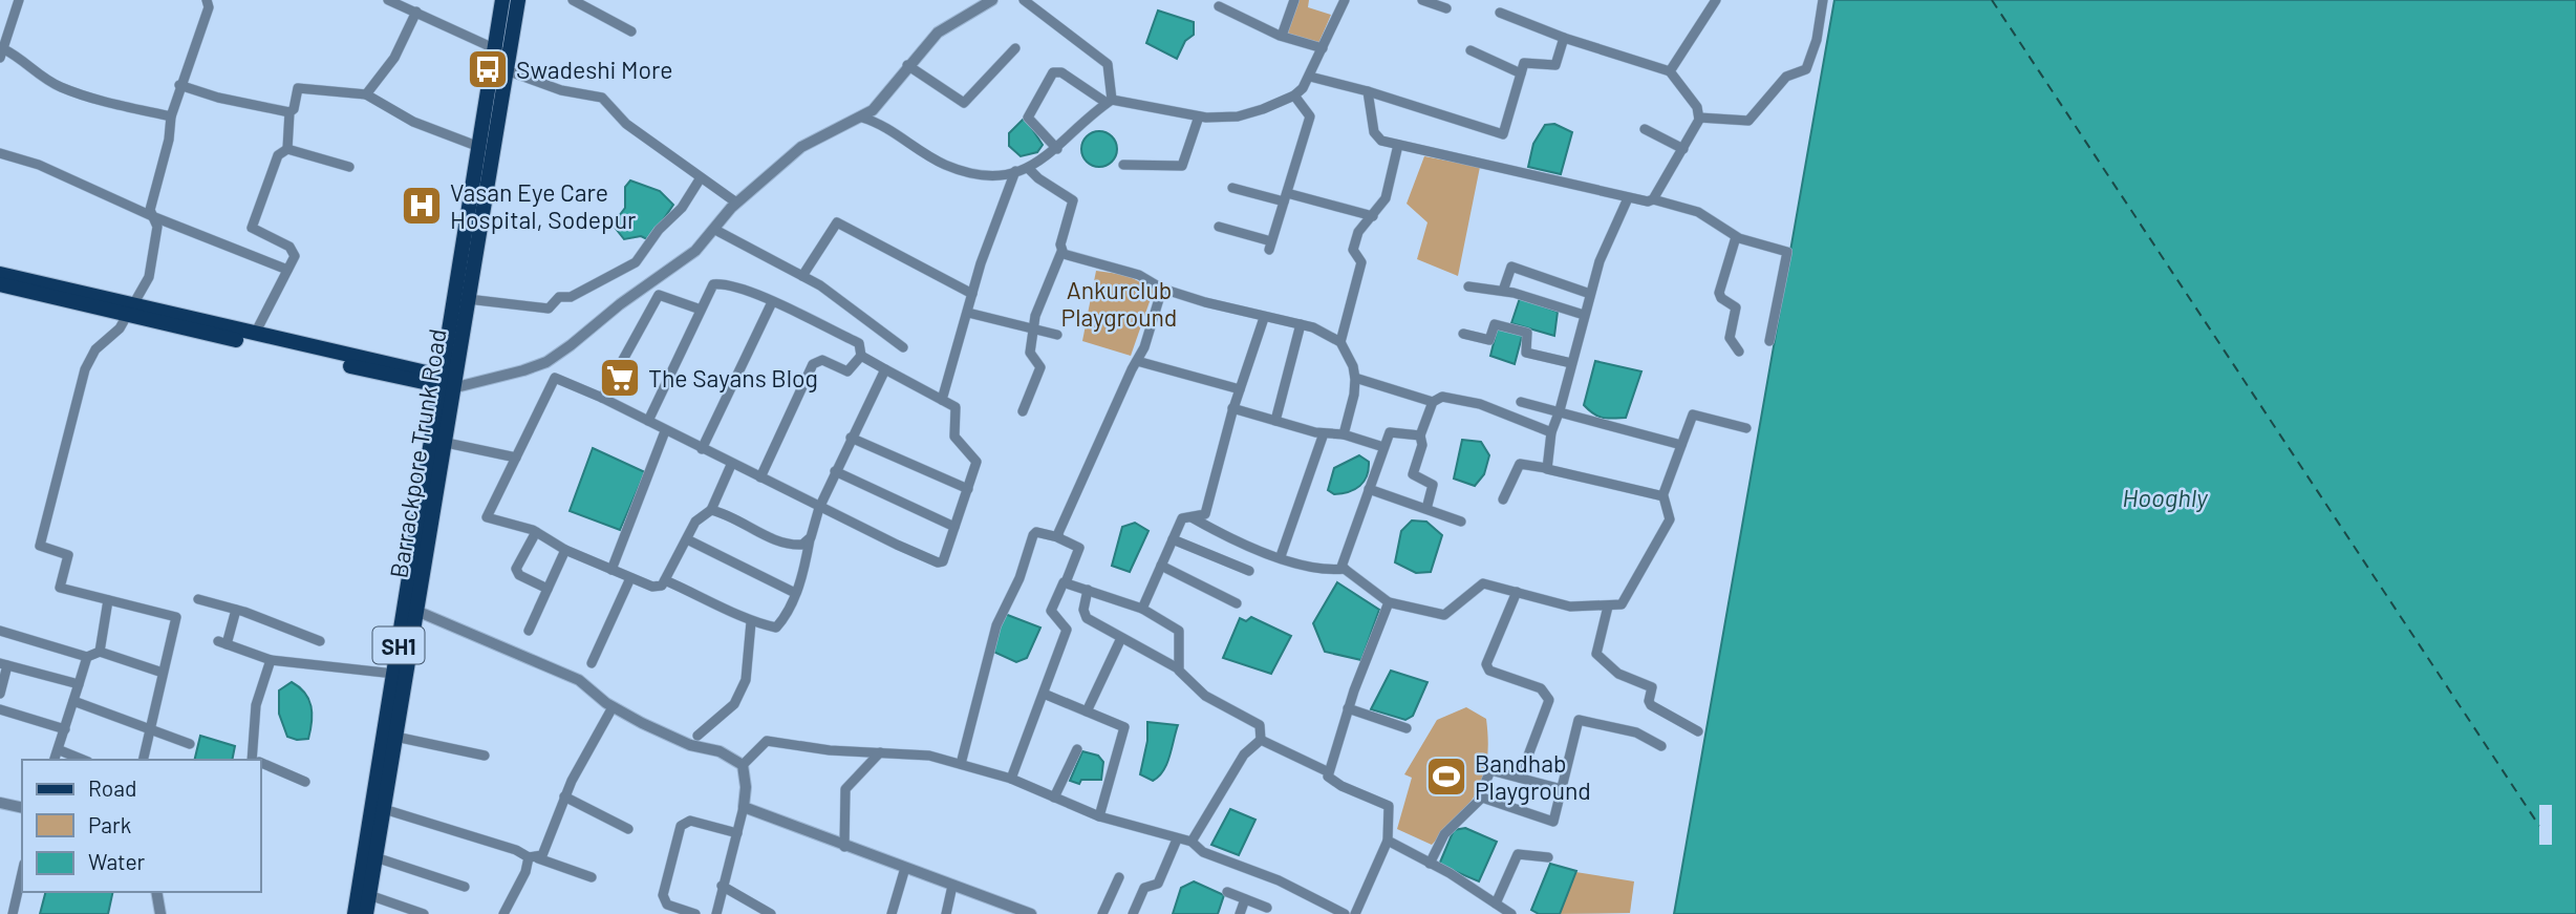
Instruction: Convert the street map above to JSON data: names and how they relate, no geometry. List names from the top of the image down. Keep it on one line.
{"streets":{"main road":["Barrackpore Trunk Road","SH1"]},"water":["Hooghly"],"parks":["Ankurclub Playground"],"places":{"bus stop":["Swadeshi More"],"hospital":["Vasan Eye Care Hospital, Sodepur"],"supermarket":["The Sayans Blog"],"sports":["Bandhab Playground"]},"legend":["Road","Park","Water"]}
